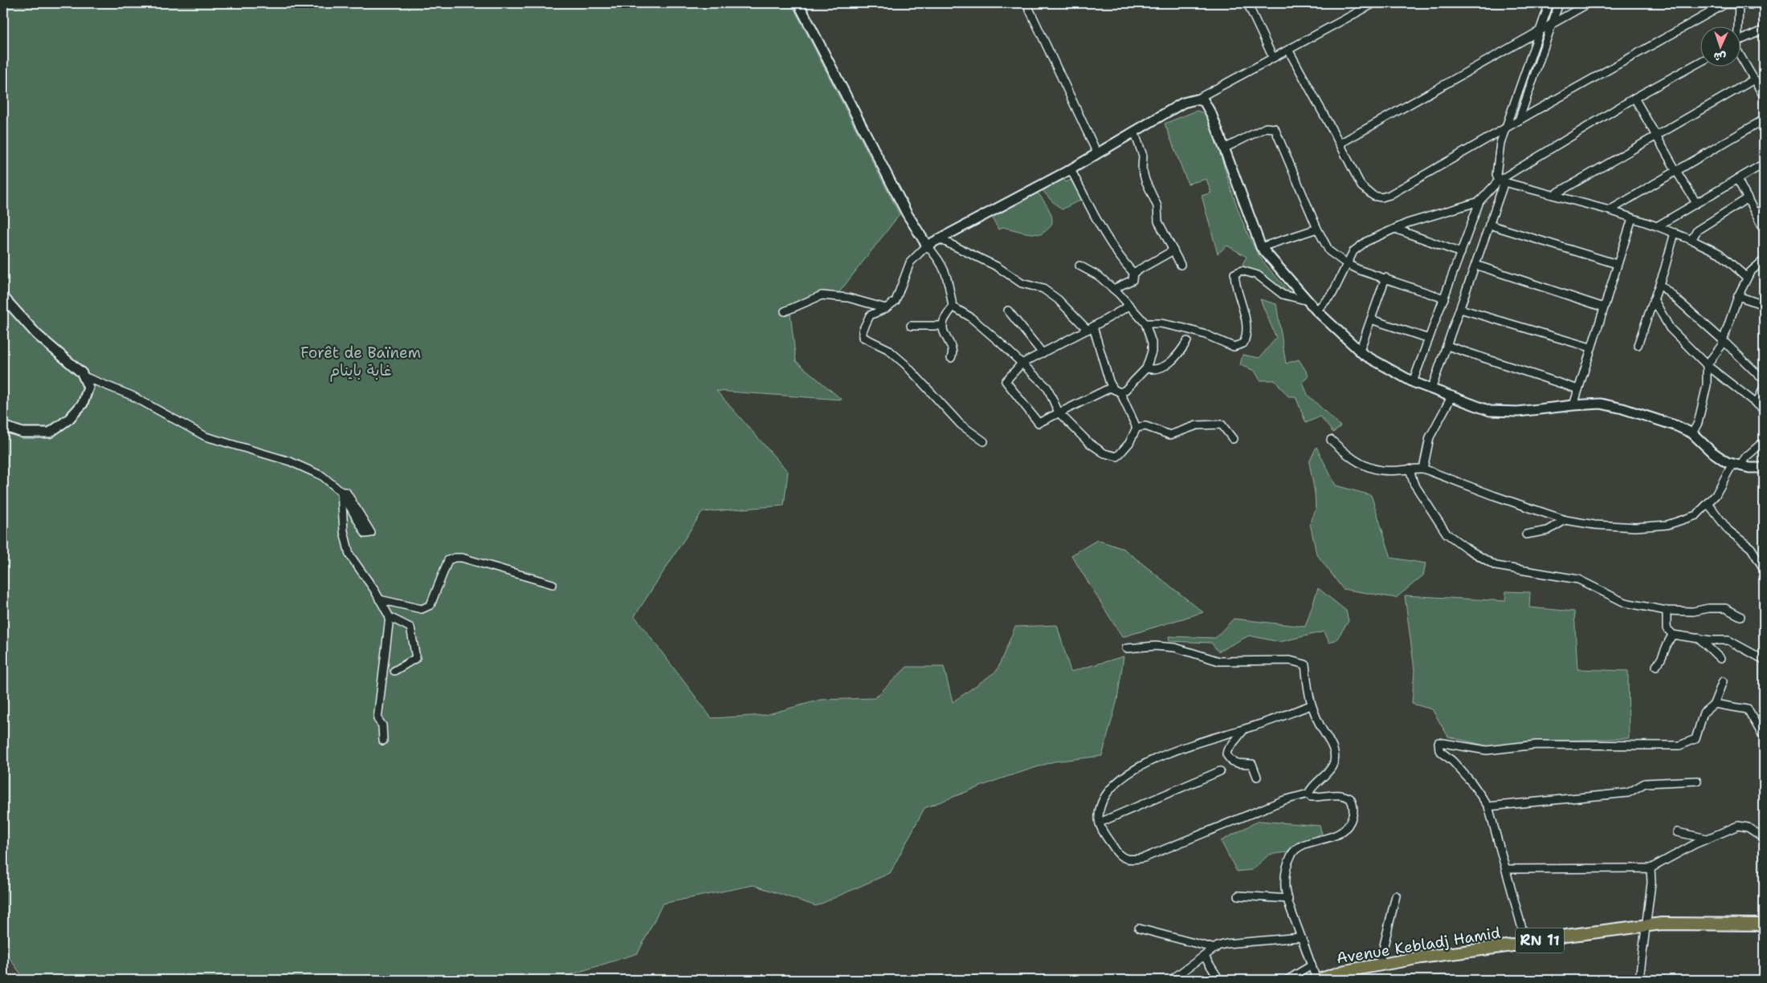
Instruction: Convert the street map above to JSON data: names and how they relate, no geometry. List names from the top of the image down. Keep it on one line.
{"streets":{"main road":["RN 11","Avenue Kebladj Hamid"]},"parks":["Forêt de Baïnem غابة باينام"],"north":"bottom"}
